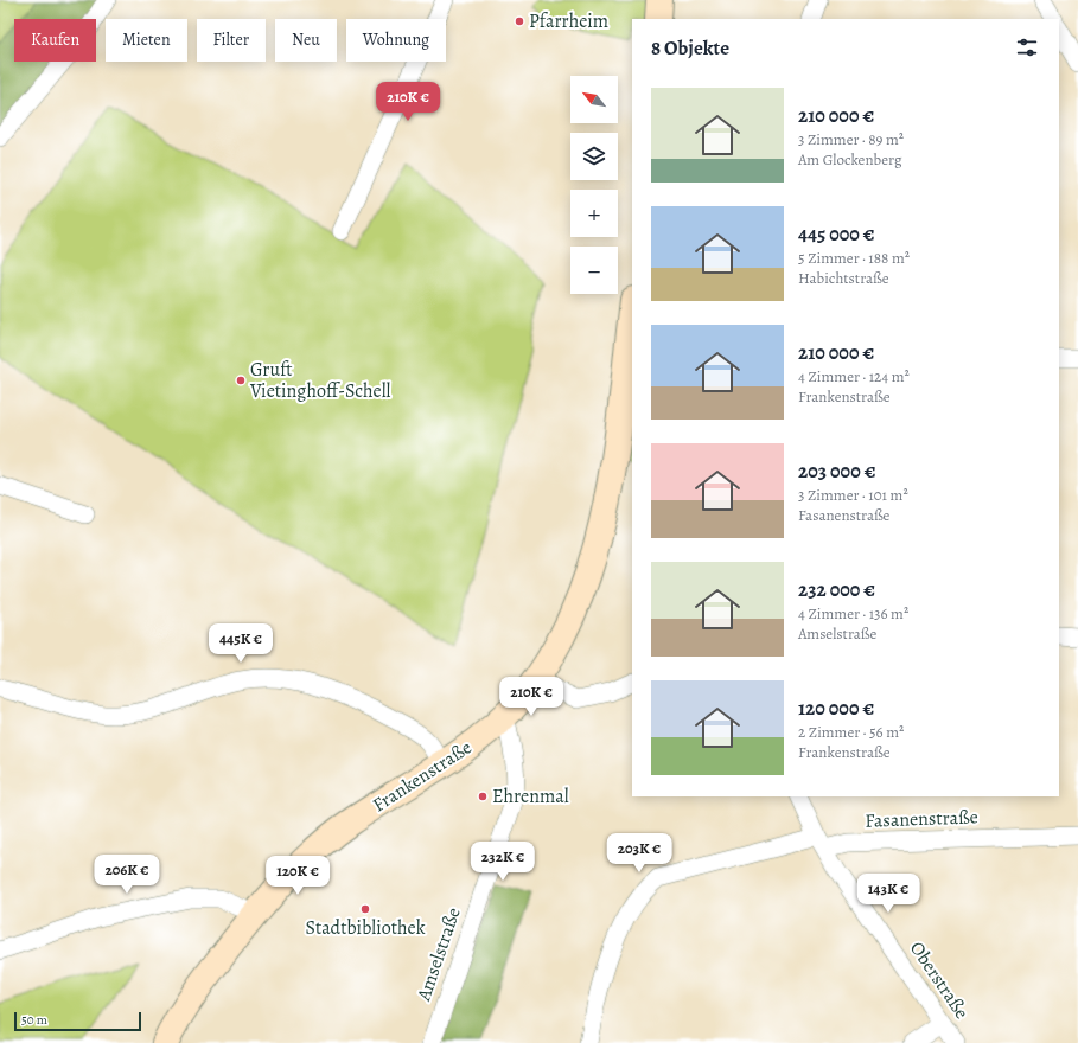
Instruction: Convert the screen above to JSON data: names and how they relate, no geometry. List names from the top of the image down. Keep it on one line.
{"streets":{"main road":["Frankenstraße"],"street":["Fasanenstraße","Amselstraße","Oberstraße"]},"crossings":[["Frankenstraße","Amselstraße"],["Fasanenstraße","Oberstraße"]],"places":["Pfarrheim","Gruft Vietinghoff-Schell","Ehrenmal","Stadtbibliothek"],"scale_bar":"50 m","north":"top left","page":{"chip":["Kaufen","Mieten","Filter","Neu","Wohnung"],"heading":"8 Objekte","map_buttons":["+","−"],"list":[{"name":"210 000 €","note":"3 Zimmer · 89 m² · Am Glockenberg"},{"name":"445 000 €","note":"5 Zimmer · 188 m² · Habichtstraße"},{"name":"210 000 €","note":"4 Zimmer · 124 m² · Frankenstraße"},{"name":"203 000 €","note":"3 Zimmer · 101 m² · Fasanenstraße"},{"name":"232 000 €","note":"4 Zimmer · 136 m² · Amselstraße"},{"name":"120 000 €","note":"2 Zimmer · 56 m² · Frankenstraße"}],"price":["210K €","445K €","210K €","203K €","232K €","206K €","120K €","143K €"],"scale":"50 m"}}
